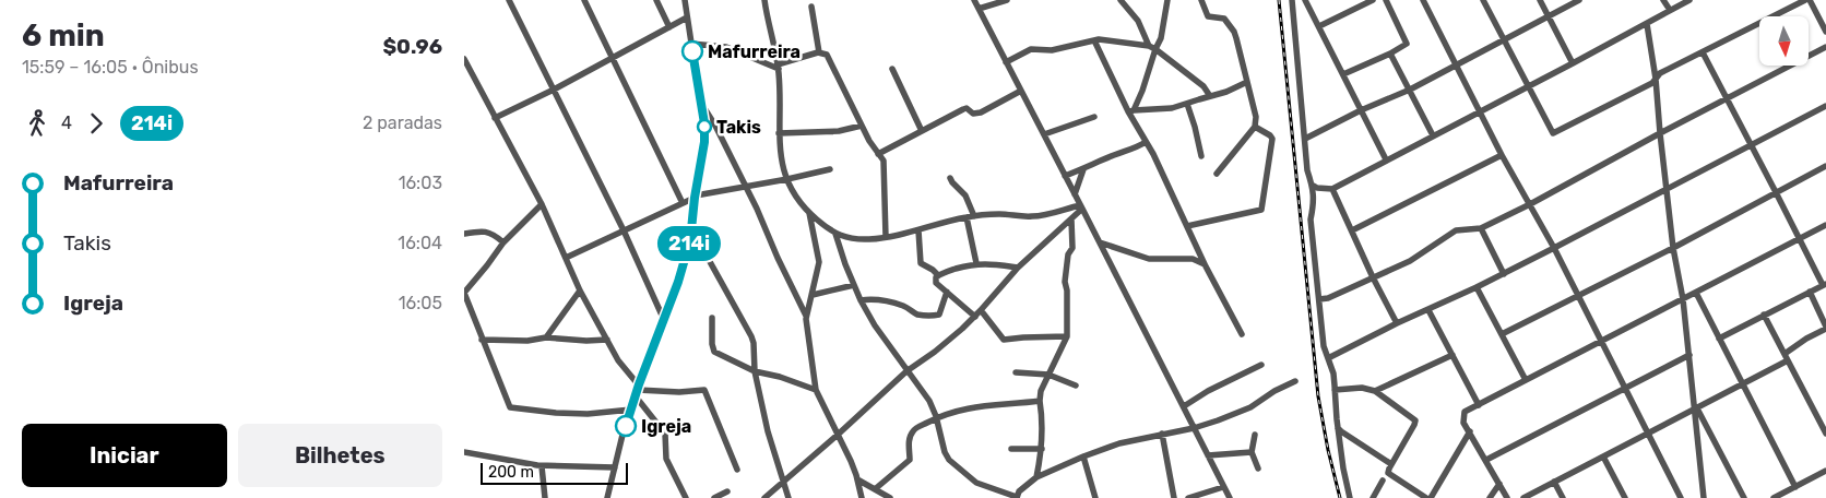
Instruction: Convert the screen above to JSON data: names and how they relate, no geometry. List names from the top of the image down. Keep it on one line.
{"places":["Mafurreira","Takis","Igreja"],"lines":["bus line 214i"],"scale_bar":"200 m","north":"bottom","page":{"heading":["6 min","15:59 – 16:05 · Ônibus","$0.96"],"on_map":"214i","legs":["4","214i","2 paradas"],"list":[{"name":"Mafurreira","value":"16:03"},{"name":"Takis","value":"16:04"},{"name":"Igreja","value":"16:05"}],"buttons":["Iniciar","Bilhetes"],"scale":"200 m"}}
